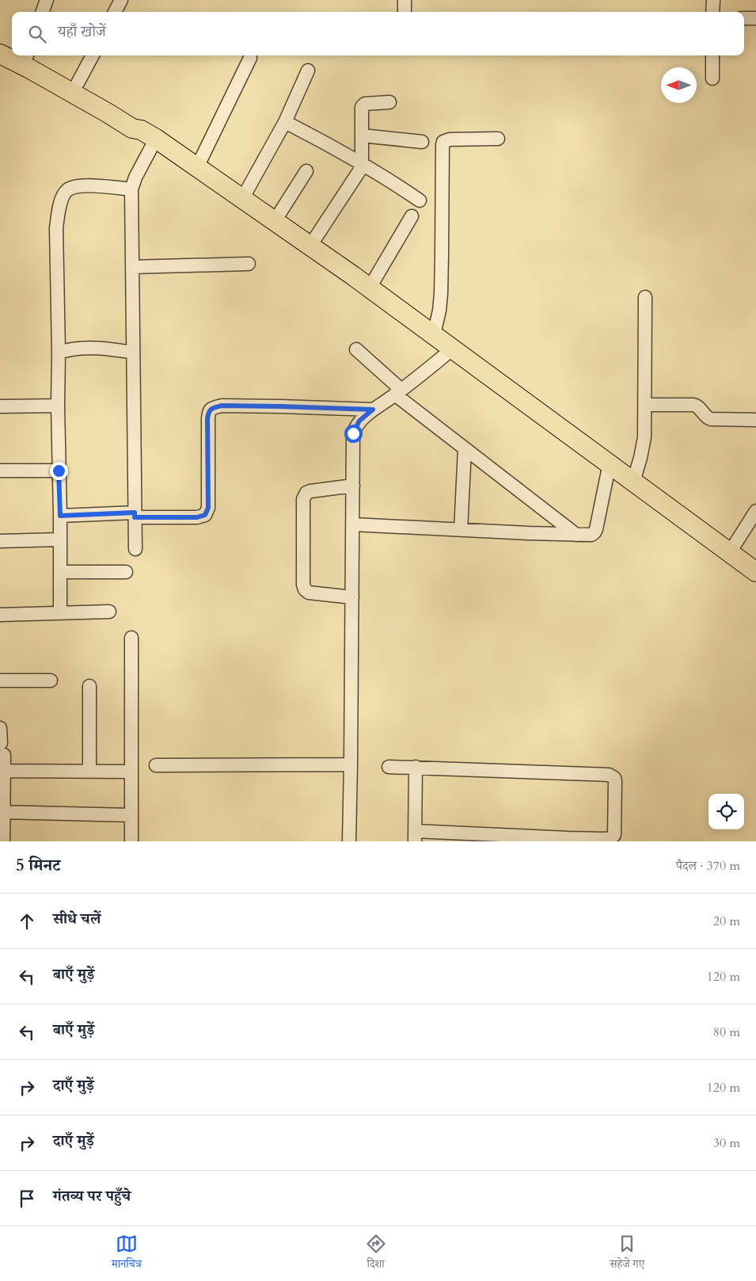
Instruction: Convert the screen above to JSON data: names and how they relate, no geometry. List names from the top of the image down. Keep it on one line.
{"north":"left","page":{"search":"यहाँ खोजें","heading":["5 मिनट","पैदल · 370 m"],"list":[["सीधे चलें","20 m"],["बाएँ मुड़ें","120 m"],["बाएँ मुड़ें","80 m"],["दाएँ मुड़ें","120 m"],["दाएँ मुड़ें","30 m"],"गंतव्य पर पहुँचे"],"nav":["मानचित्र","दिशा","सहेजे गए"]}}
